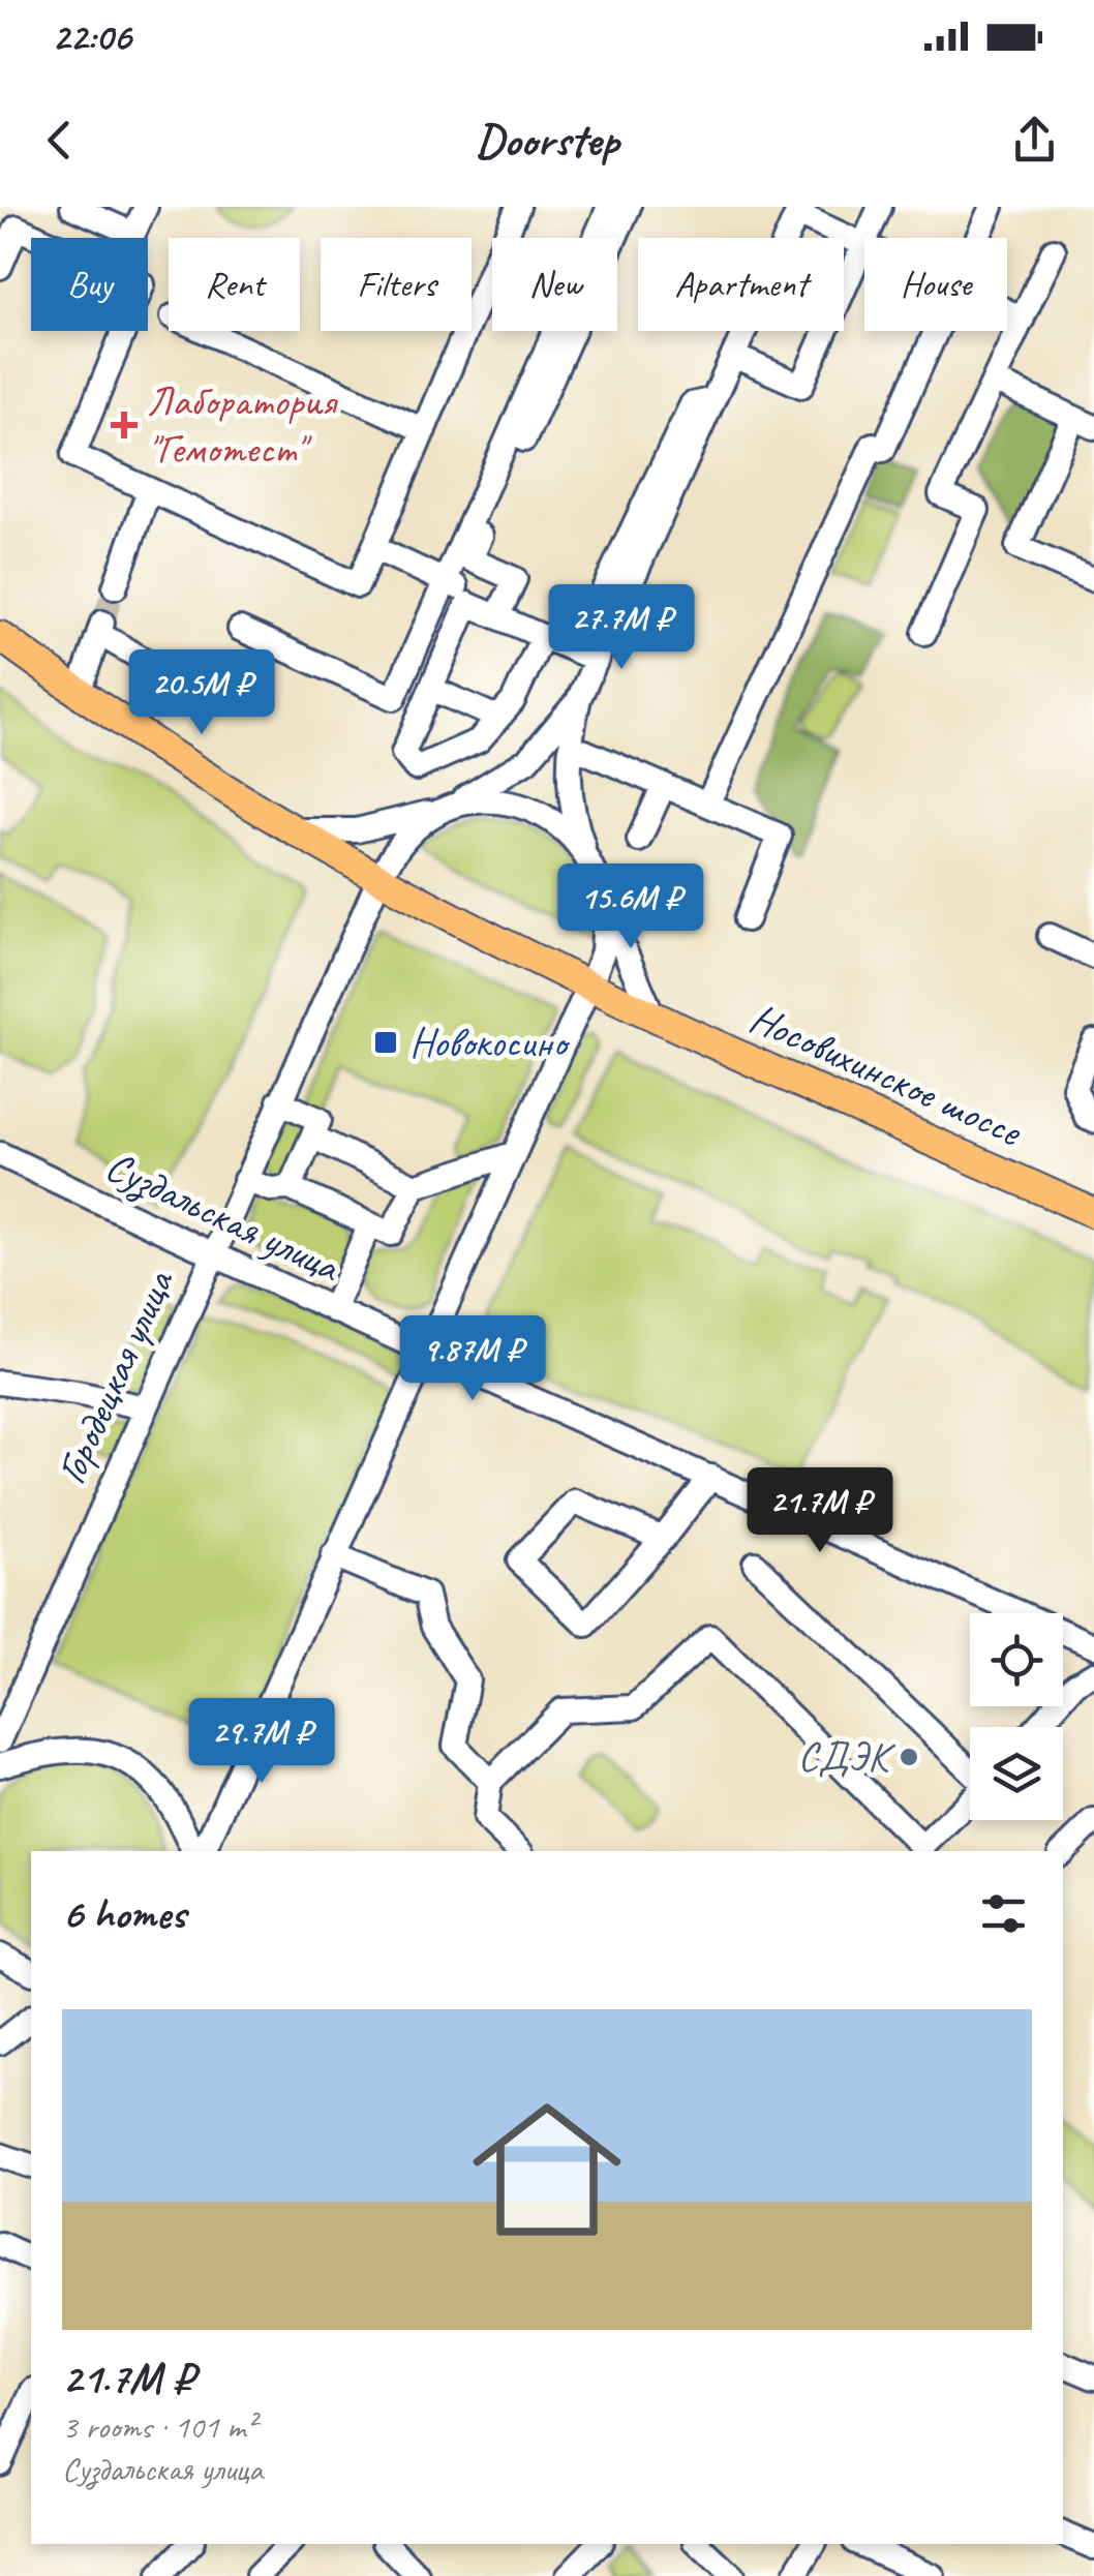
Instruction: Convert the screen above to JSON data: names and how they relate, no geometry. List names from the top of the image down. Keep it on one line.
{"streets":{"main road":["Носовихинское шоссе"],"street":["Суздальская улица","Городецкая улица"]},"crossings":[["Носовихинское шоссе","Городецкая улица"],["Суздальская улица","Городецкая улица"]],"places":{"health":["Лаборатория \"Гемотест\""],"transit":["Новокосино"],"other":["СДЭК"]},"page":{"status":"22:06","header":"Doorstep","chip":["Buy","Rent","Filters","New","Apartment","House"],"price":["27.7M ₽","20.5M ₽","15.6M ₽","9.87M ₽","21.7M ₽","29.7M ₽"],"heading":"6 homes","list":[{"name":"21.7M ₽","note":"3 rooms · 101 m² · Суздальская улица"}]}}
